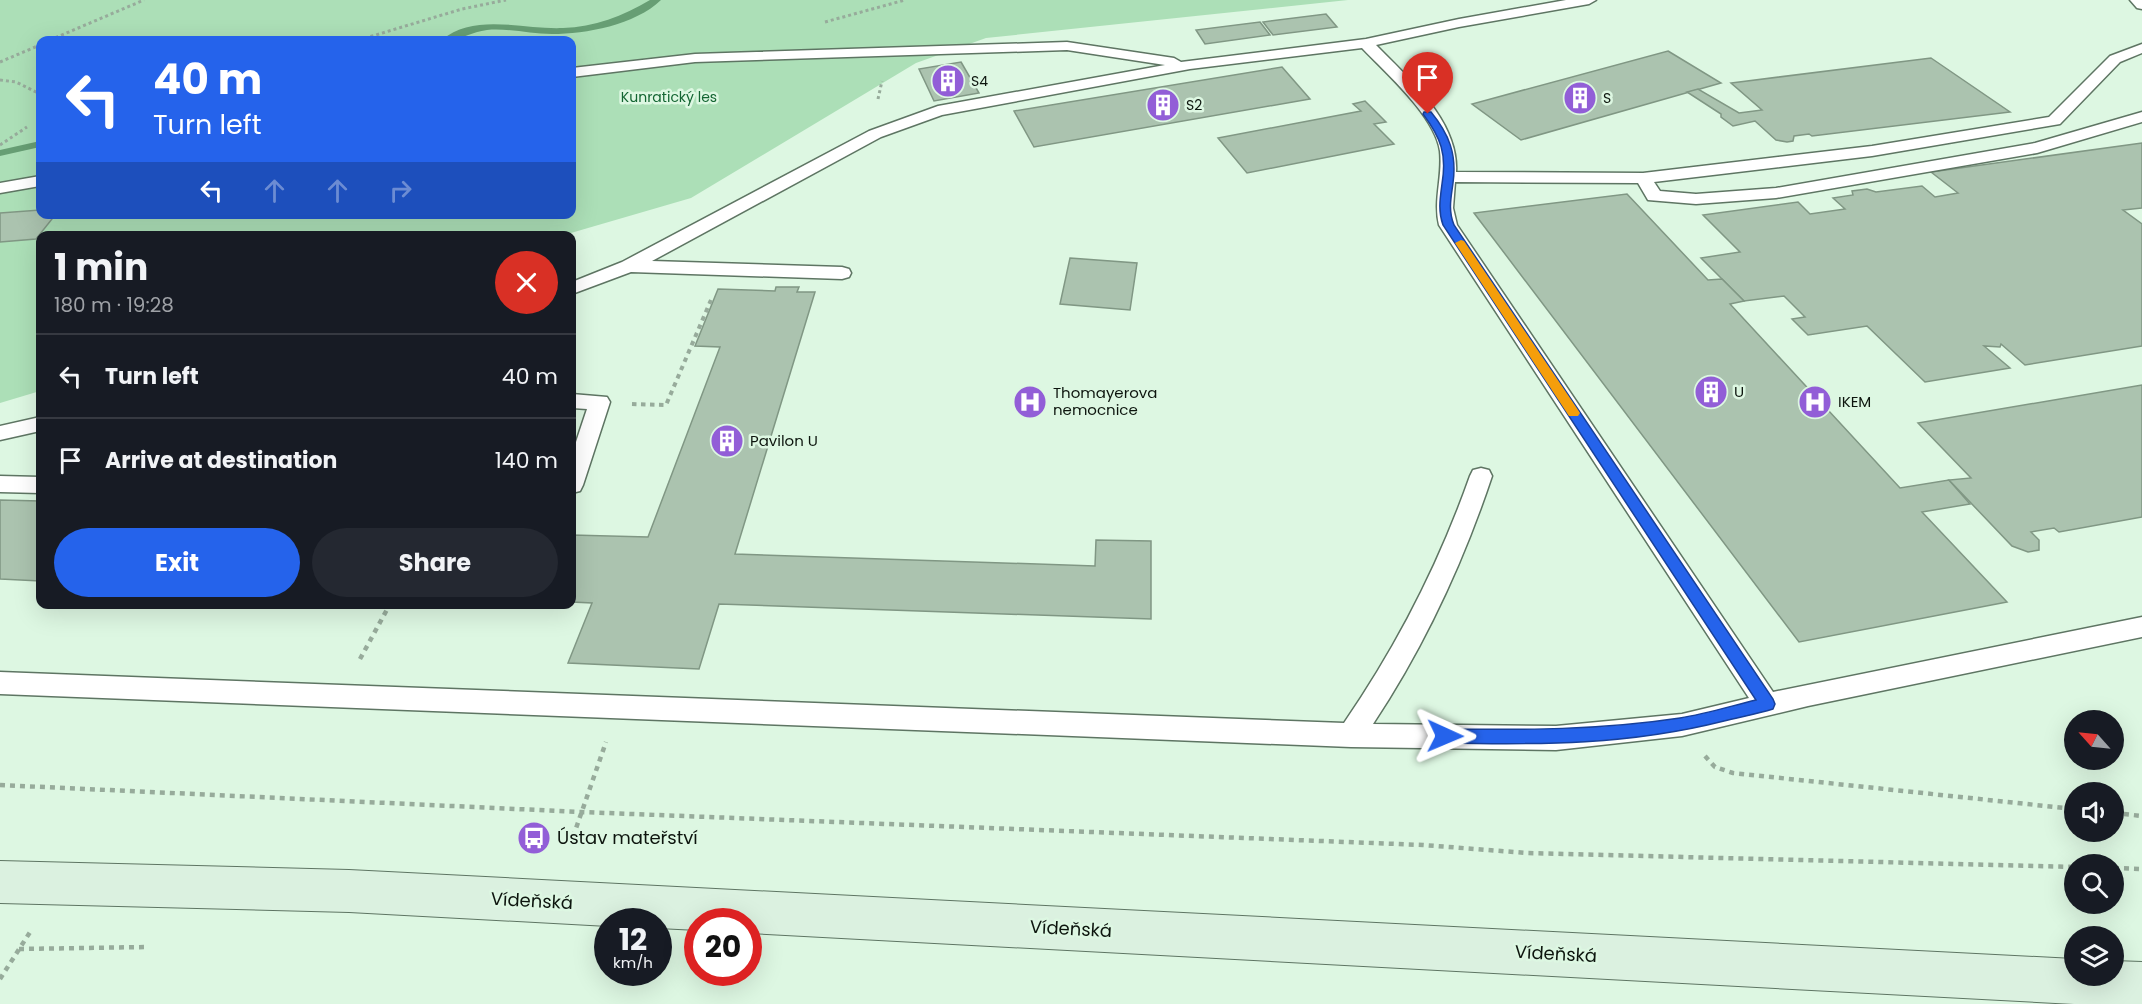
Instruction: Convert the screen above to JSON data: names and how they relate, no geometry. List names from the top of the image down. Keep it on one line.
{"streets":{"main road":["Vídeňská"]},"parks":["Kunratický les"],"places":{"building":["S4","S","S2","U","Pavilon U"],"hospital":["Thomayerova nemocnice","IKEM"],"bus stop":["Ústav mateřství"]},"north":"top left","page":{"turn":["40 m","Turn left"],"heading":["1 min","180 m · 19:28"],"list":[{"name":"Turn left","value":"40 m"},{"name":"Arrive at destination","value":"140 m"}],"buttons":["Exit","Share"],"speed":"12 km/h","limit":"20"}}
